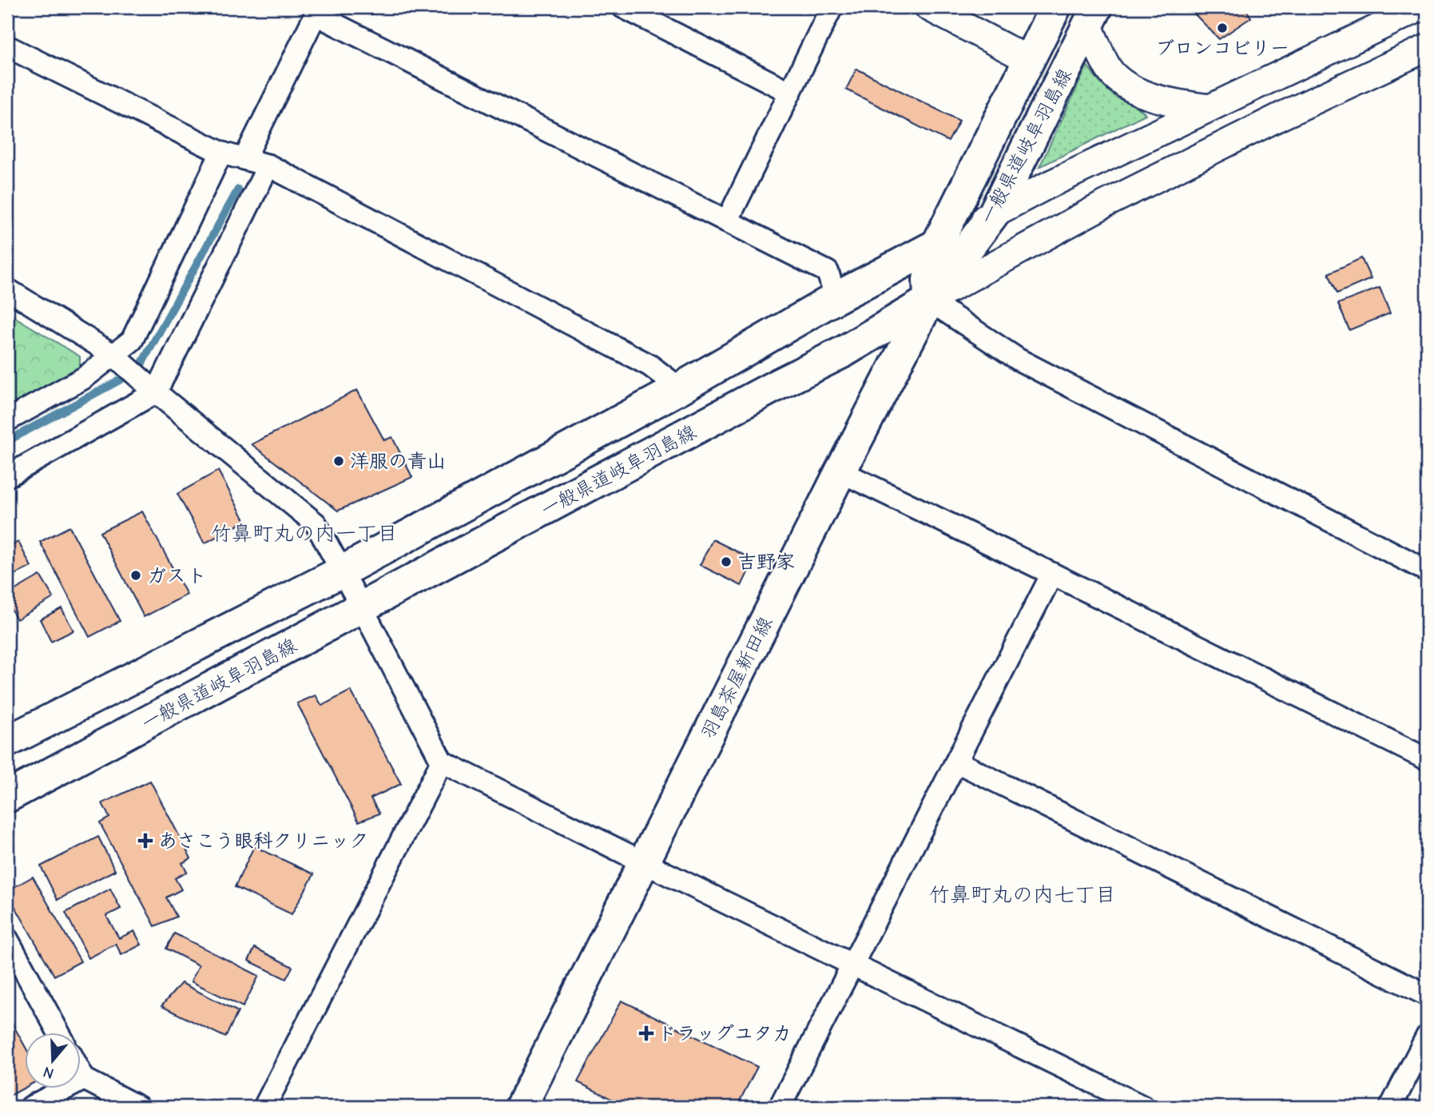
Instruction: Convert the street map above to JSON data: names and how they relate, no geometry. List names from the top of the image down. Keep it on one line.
{"streets":{"main road":["一般県道岐阜羽島線","羽島茶屋新田線"]},"crossings":[["一般県道岐阜羽島線","羽島茶屋新田線"]],"districts":["竹鼻町丸の内一丁目","竹鼻町丸の内七丁目"],"places":{"other":["ブロンコビリー","洋服の青山","吉野家","ガスト"],"health":["あさこう眼科クリニック","ドラッグユタカ"]},"north":"bottom"}
